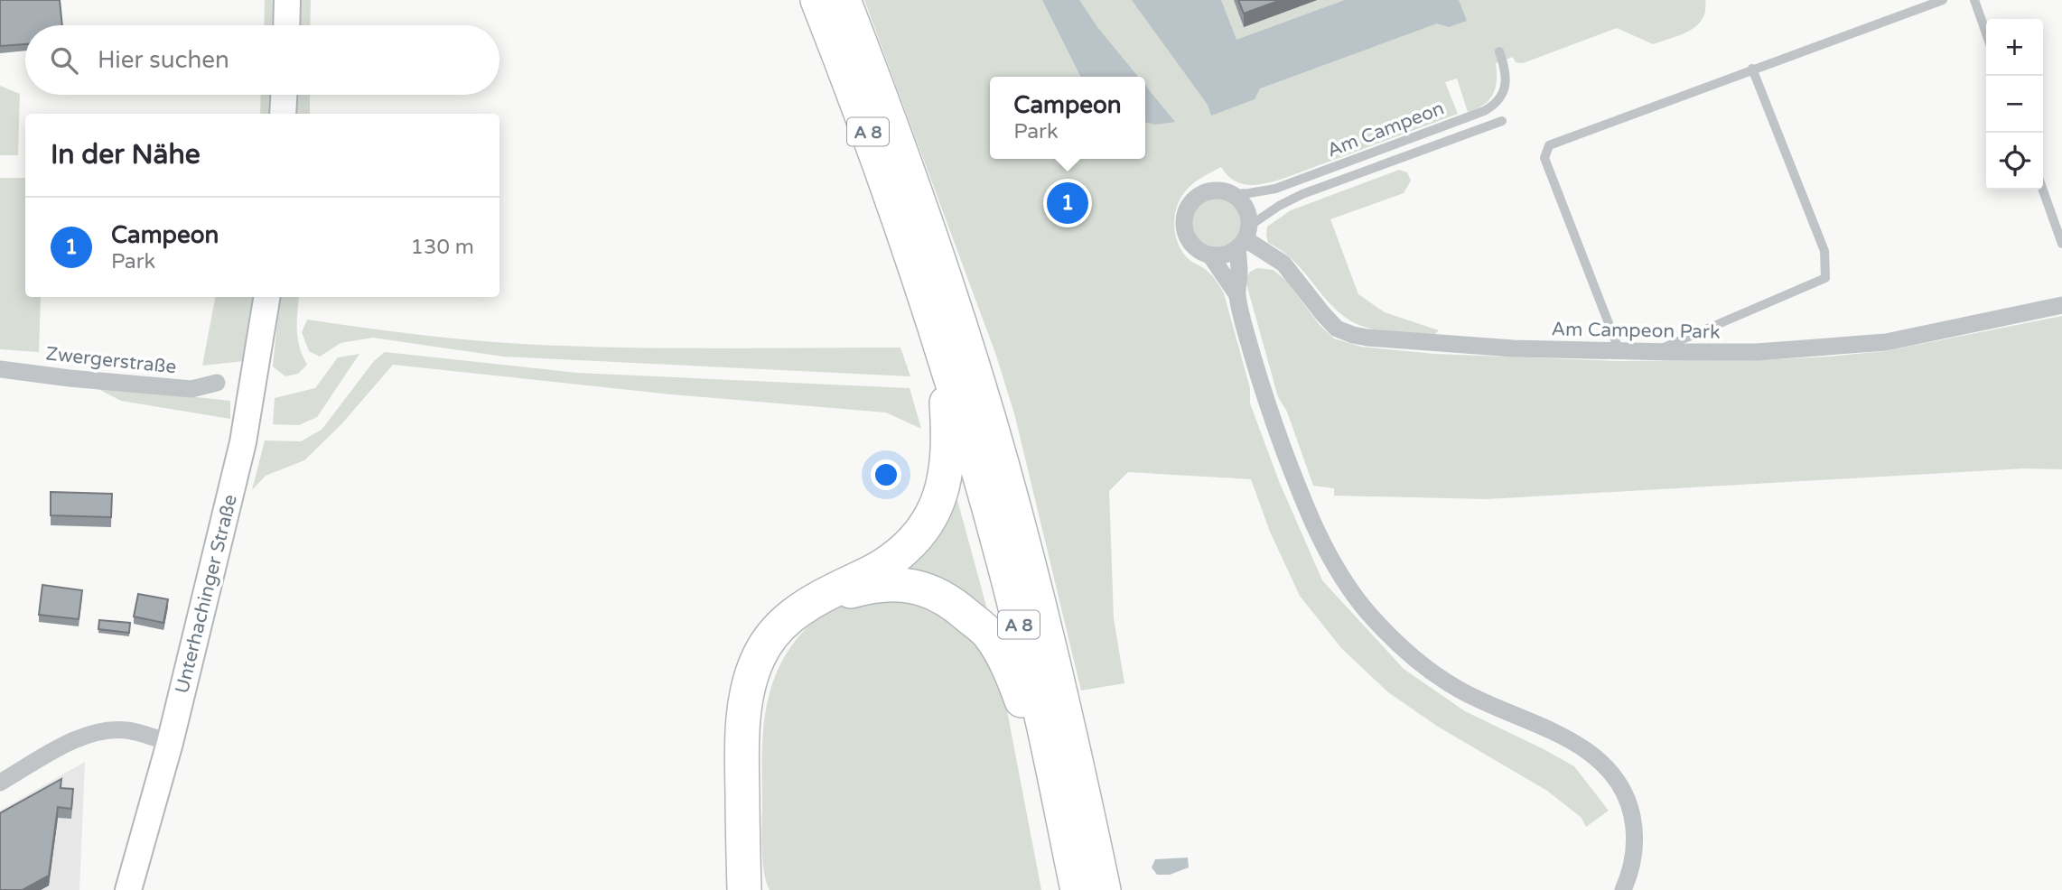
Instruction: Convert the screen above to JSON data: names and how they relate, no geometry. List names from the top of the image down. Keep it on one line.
{"streets":{"highway":["A 8"],"main road":["Unterhachinger Straße"],"street":["Am Campeon Park","Zwergerstraße"],"lane":["Am Campeon"]},"crossings":[["Am Campeon","Am Campeon Park"]],"page":{"map_buttons":["+","−"],"search":"Hier suchen","popup":["Campeon","Park"],"heading":"In der Nähe","pins":"1","list":[{"mark":"1","name":"Campeon","note":"Park","value":"130 m"}]}}
